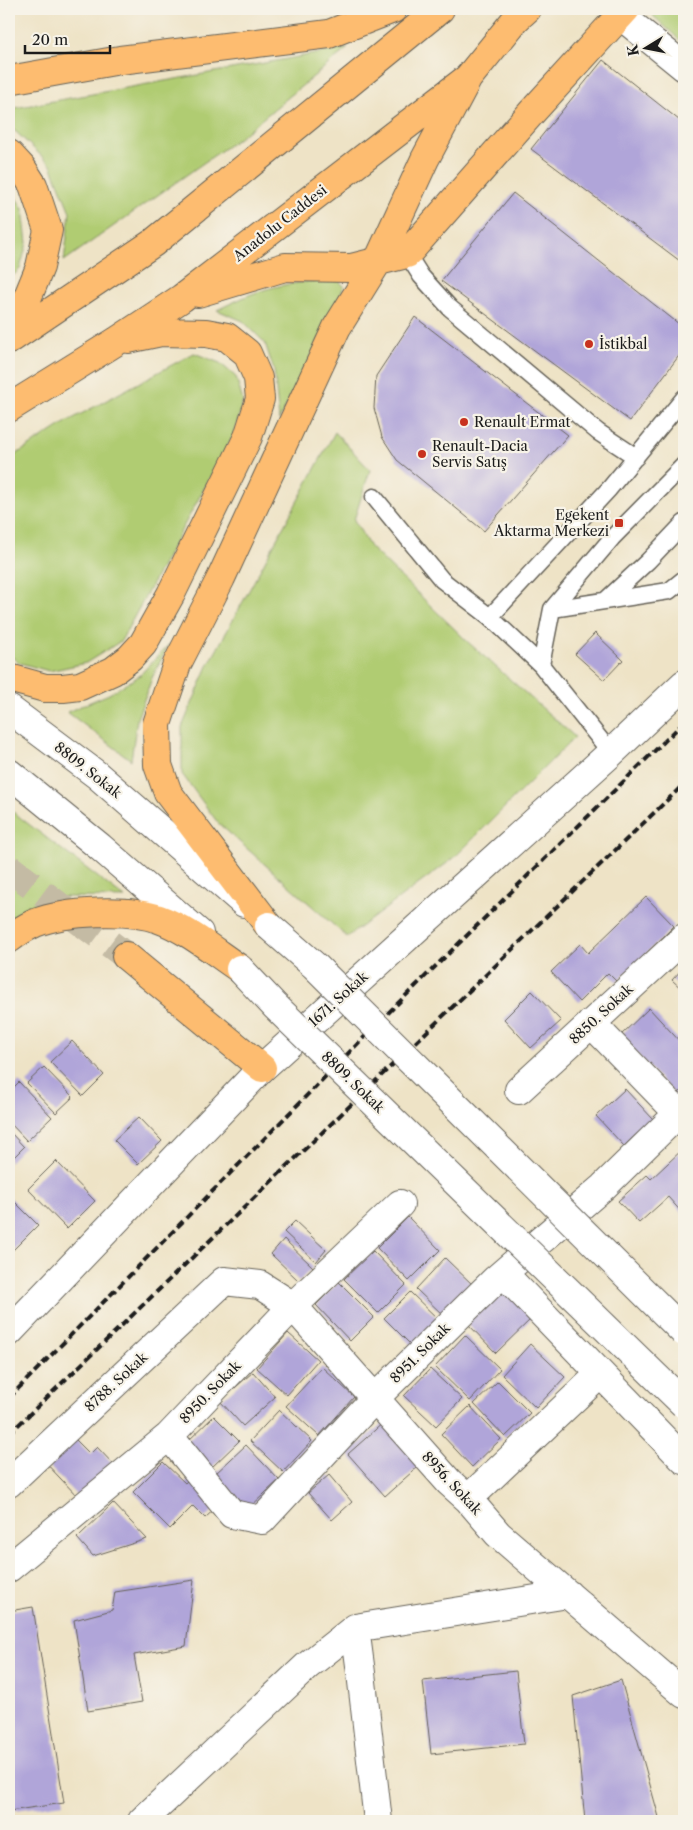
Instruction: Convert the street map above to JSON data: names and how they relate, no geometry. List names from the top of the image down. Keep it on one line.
{"streets":{"highway":["Anadolu Caddesi"],"street":["8809. Sokak","1671. Sokak","8850. Sokak","8951. Sokak","8788. Sokak","8950. Sokak","8956. Sokak"]},"crossings":[["8951. Sokak","8950. Sokak"],["8951. Sokak","8956. Sokak"],["8788. Sokak","8956. Sokak"],["8950. Sokak","8956. Sokak"]],"places":{"other":["İstikbal","Renault Ermat","Renault-Dacia Servis Satış"],"transit":["Egekent Aktarma Merkezi"]},"scale_bar":"20 m","north":"left"}
